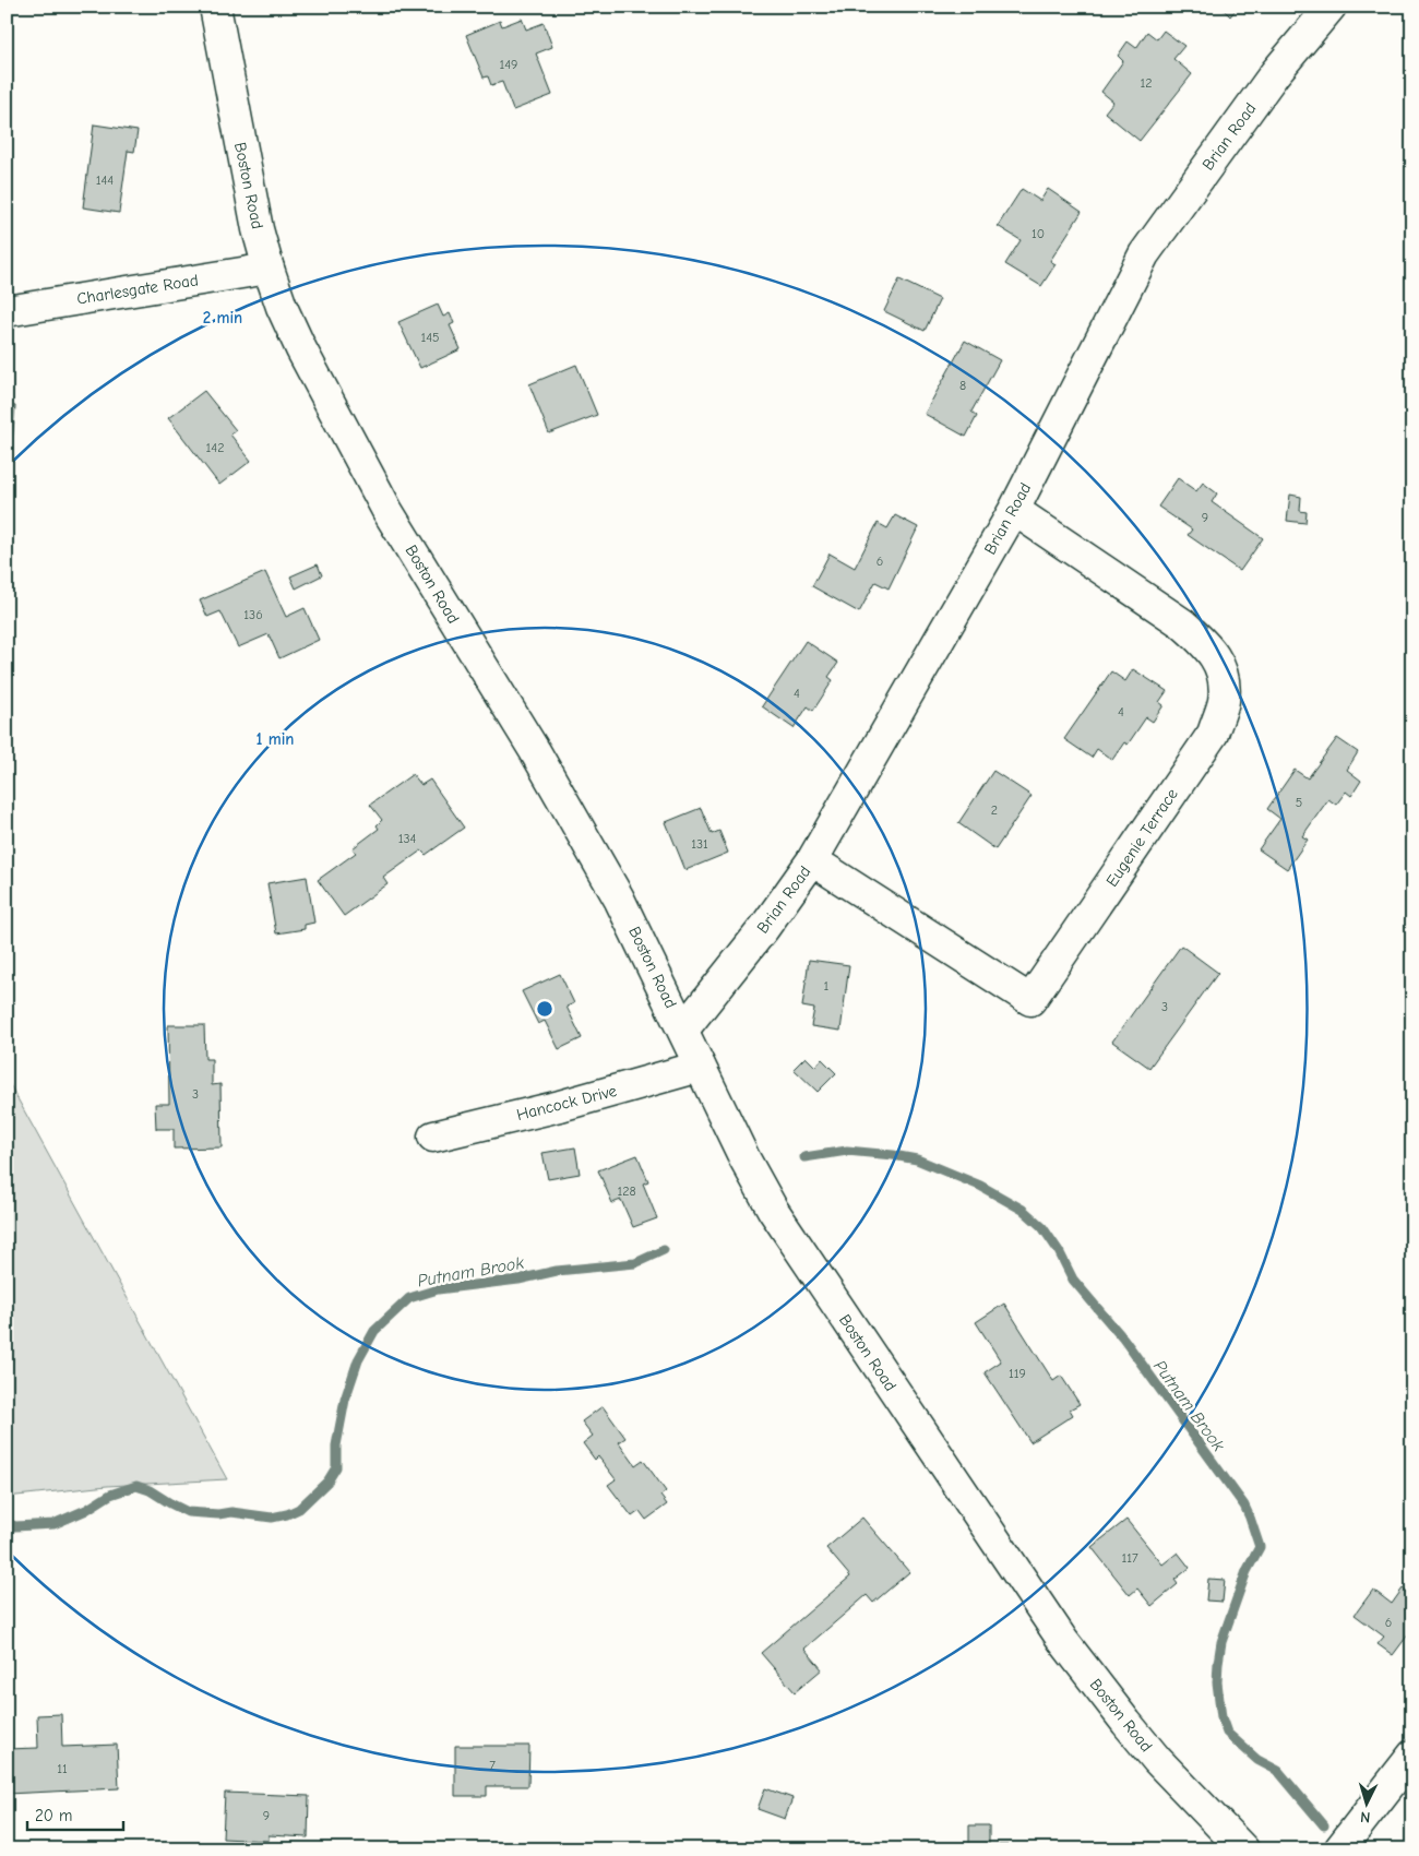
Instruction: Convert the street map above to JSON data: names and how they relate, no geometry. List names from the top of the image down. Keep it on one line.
{"streets":{"street":["Brian Road","Boston Road","Charlesgate Road","Eugenie Terrace","Hancock Drive"]},"crossings":[["Brian Road","Boston Road"],["Brian Road","Eugenie Terrace"],["Boston Road","Charlesgate Road"],["Boston Road","Hancock Drive"]],"water":["Putnam Brook"],"house_numbers":["149","12","144","10","145","8","142","9","6","136","4","4","5","2","134","131","1","3","3","128","119","117","6","7","11","9"],"scale_bar":"20 m","north":"bottom","rings":["2 min","1 min"]}
